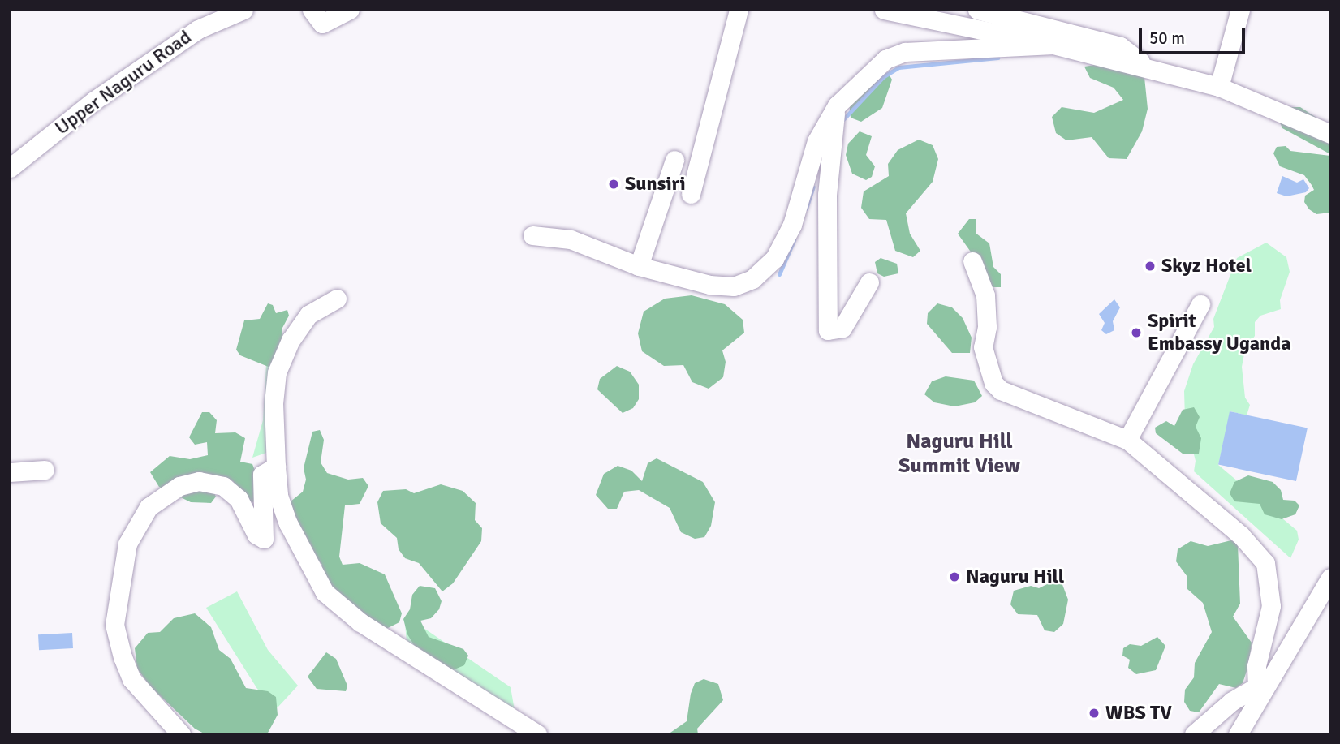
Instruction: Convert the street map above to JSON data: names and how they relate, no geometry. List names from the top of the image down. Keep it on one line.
{"streets":{"street":["Upper Naguru Road"]},"districts":["Naguru Hill Summit View"],"places":["Sunsiri","Skyz Hotel","Spirit Embassy Uganda","Naguru Hill","WBS TV"],"scale_bar":"50 m"}
